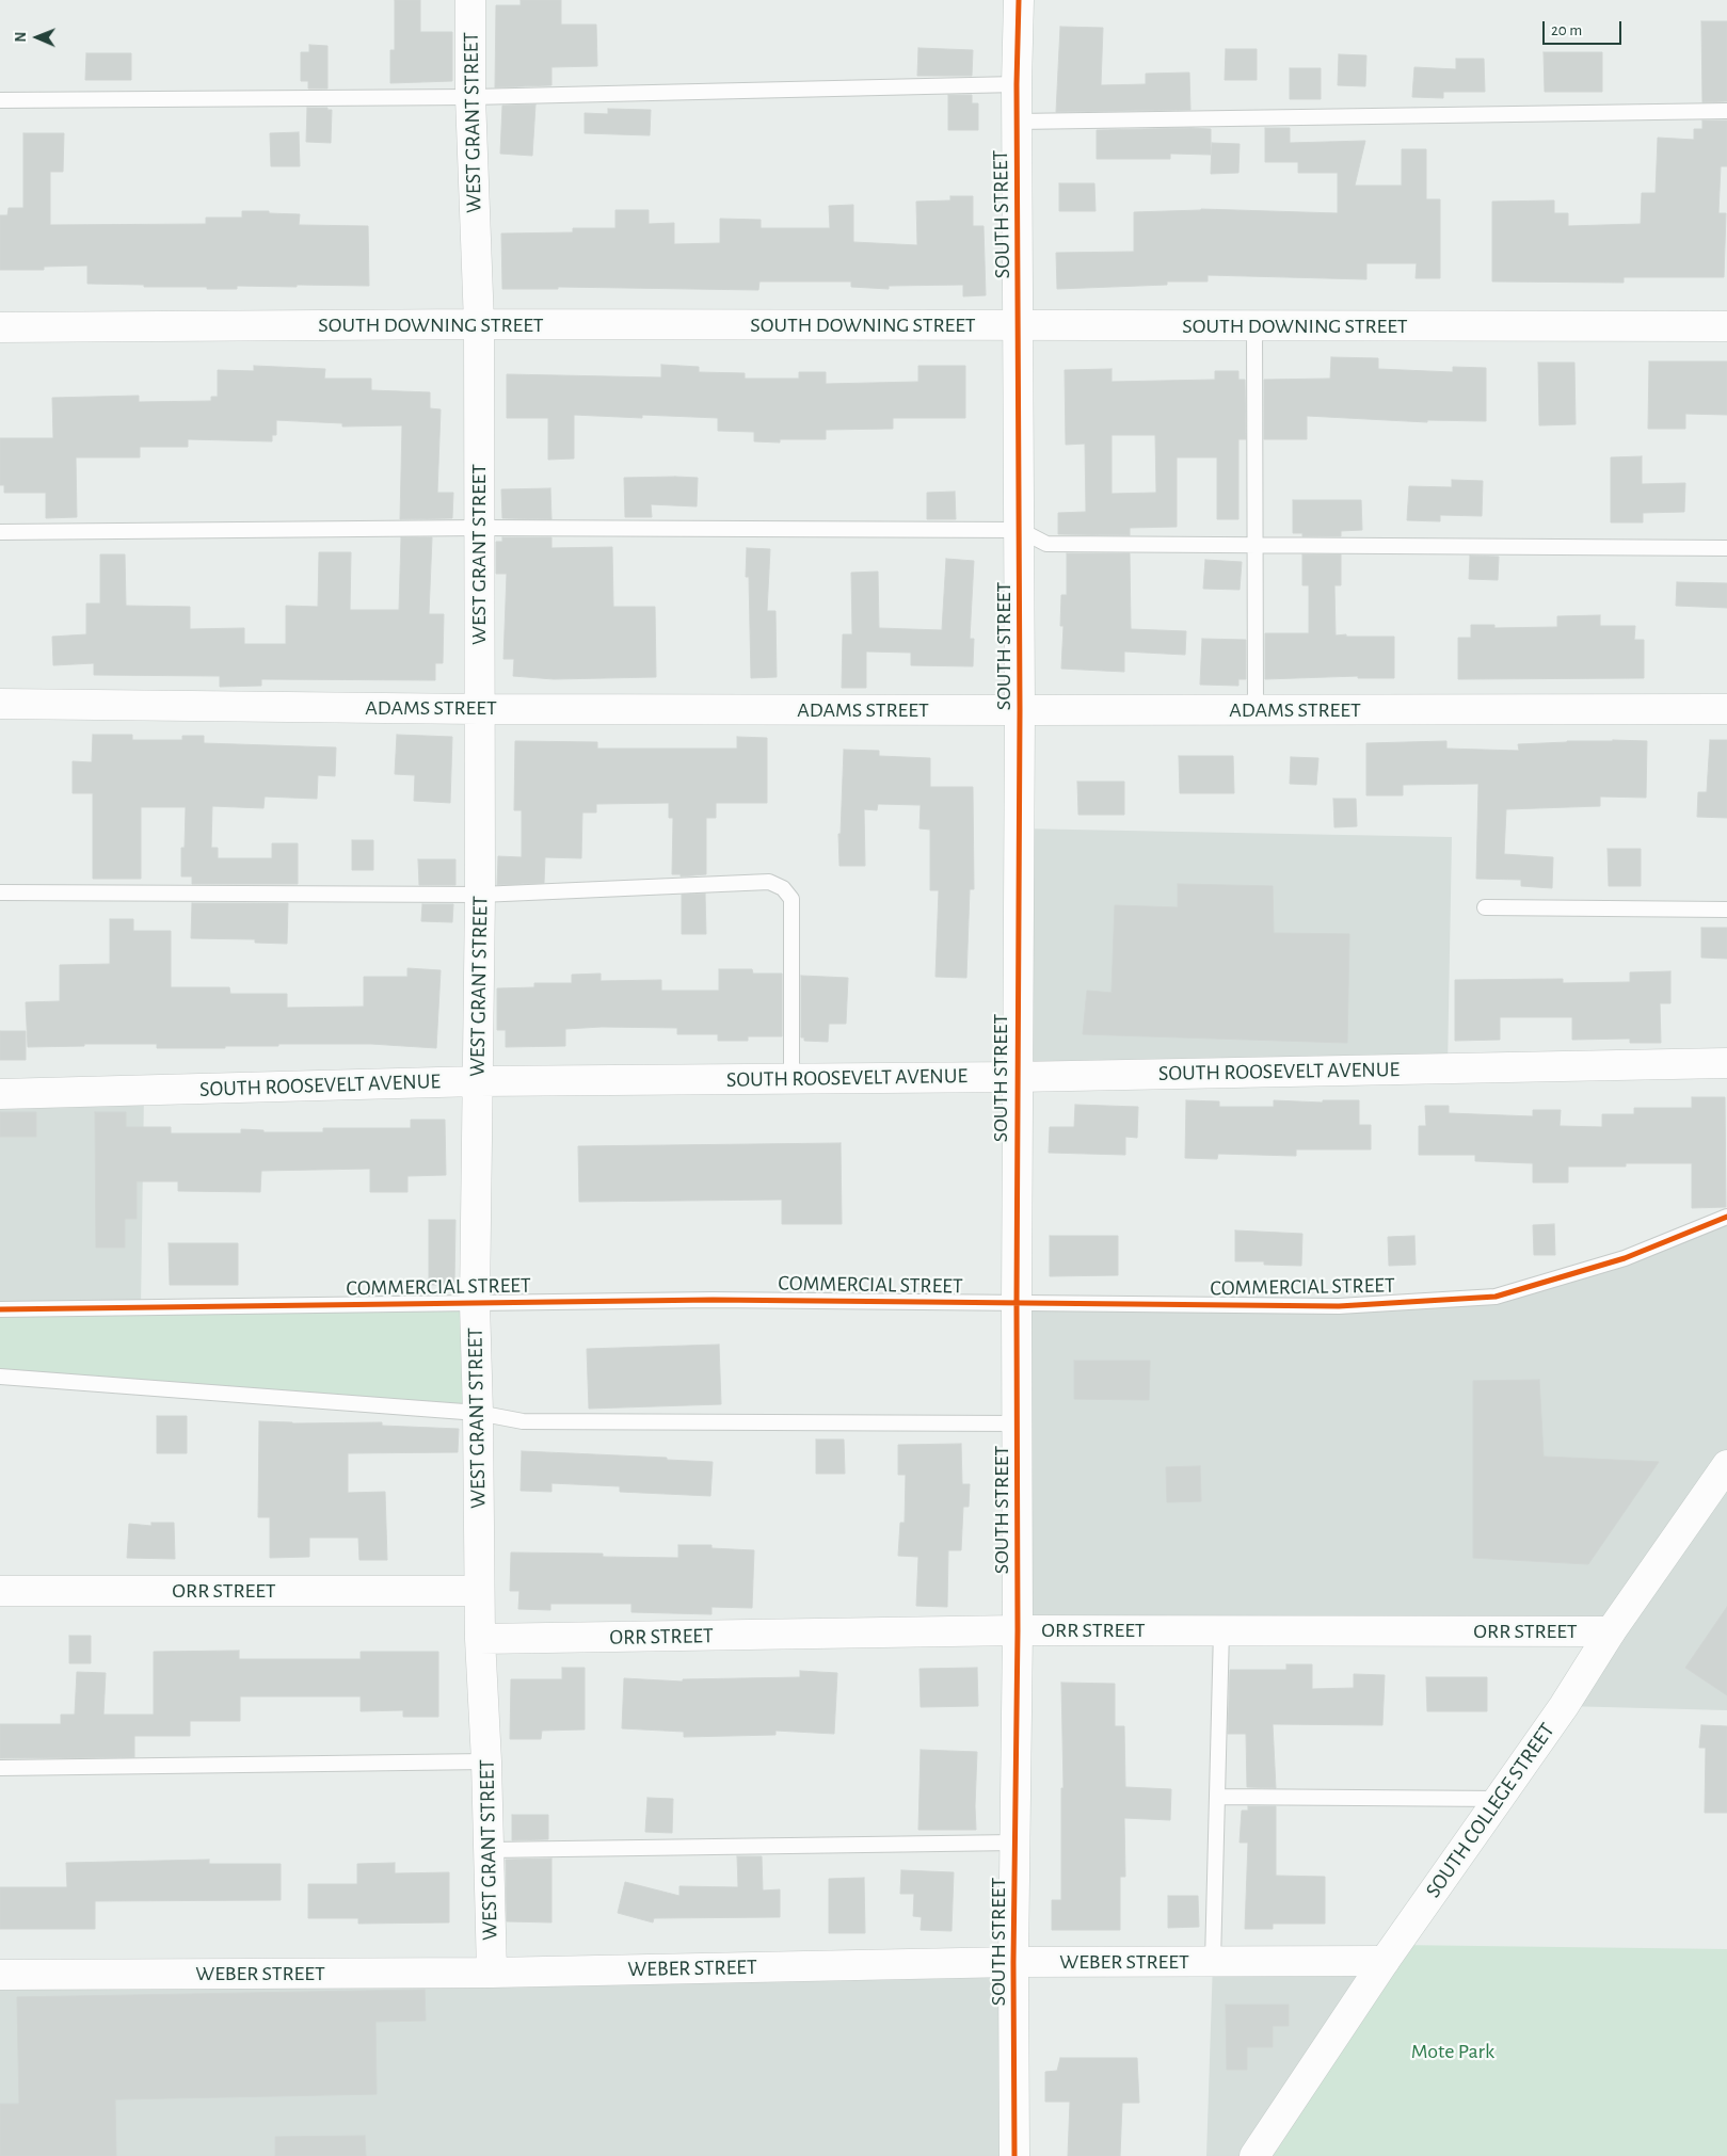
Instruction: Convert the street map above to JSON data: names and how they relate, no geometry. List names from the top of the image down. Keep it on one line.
{"streets":{"street":["WEST GRANT STREET","SOUTH STREET","SOUTH DOWNING STREET","ADAMS STREET","SOUTH ROOSEVELT AVENUE","ORR STREET","SOUTH COLLEGE STREET","WEBER STREET"],"lane":["COMMERCIAL STREET"]},"crossings":[["WEST GRANT STREET","SOUTH DOWNING STREET"],["WEST GRANT STREET","ADAMS STREET"],["WEST GRANT STREET","SOUTH ROOSEVELT AVENUE"],["WEST GRANT STREET","COMMERCIAL STREET"],["WEST GRANT STREET","ORR STREET"],["WEST GRANT STREET","WEBER STREET"],["SOUTH STREET","SOUTH DOWNING STREET"],["SOUTH STREET","ADAMS STREET"],["SOUTH STREET","SOUTH ROOSEVELT AVENUE"],["SOUTH STREET","COMMERCIAL STREET"],["SOUTH STREET","ORR STREET"],["SOUTH STREET","WEBER STREET"],["ORR STREET","SOUTH COLLEGE STREET"],["SOUTH COLLEGE STREET","WEBER STREET"]],"parks":["Mote Park"],"scale_bar":"20 m","north":"left"}
